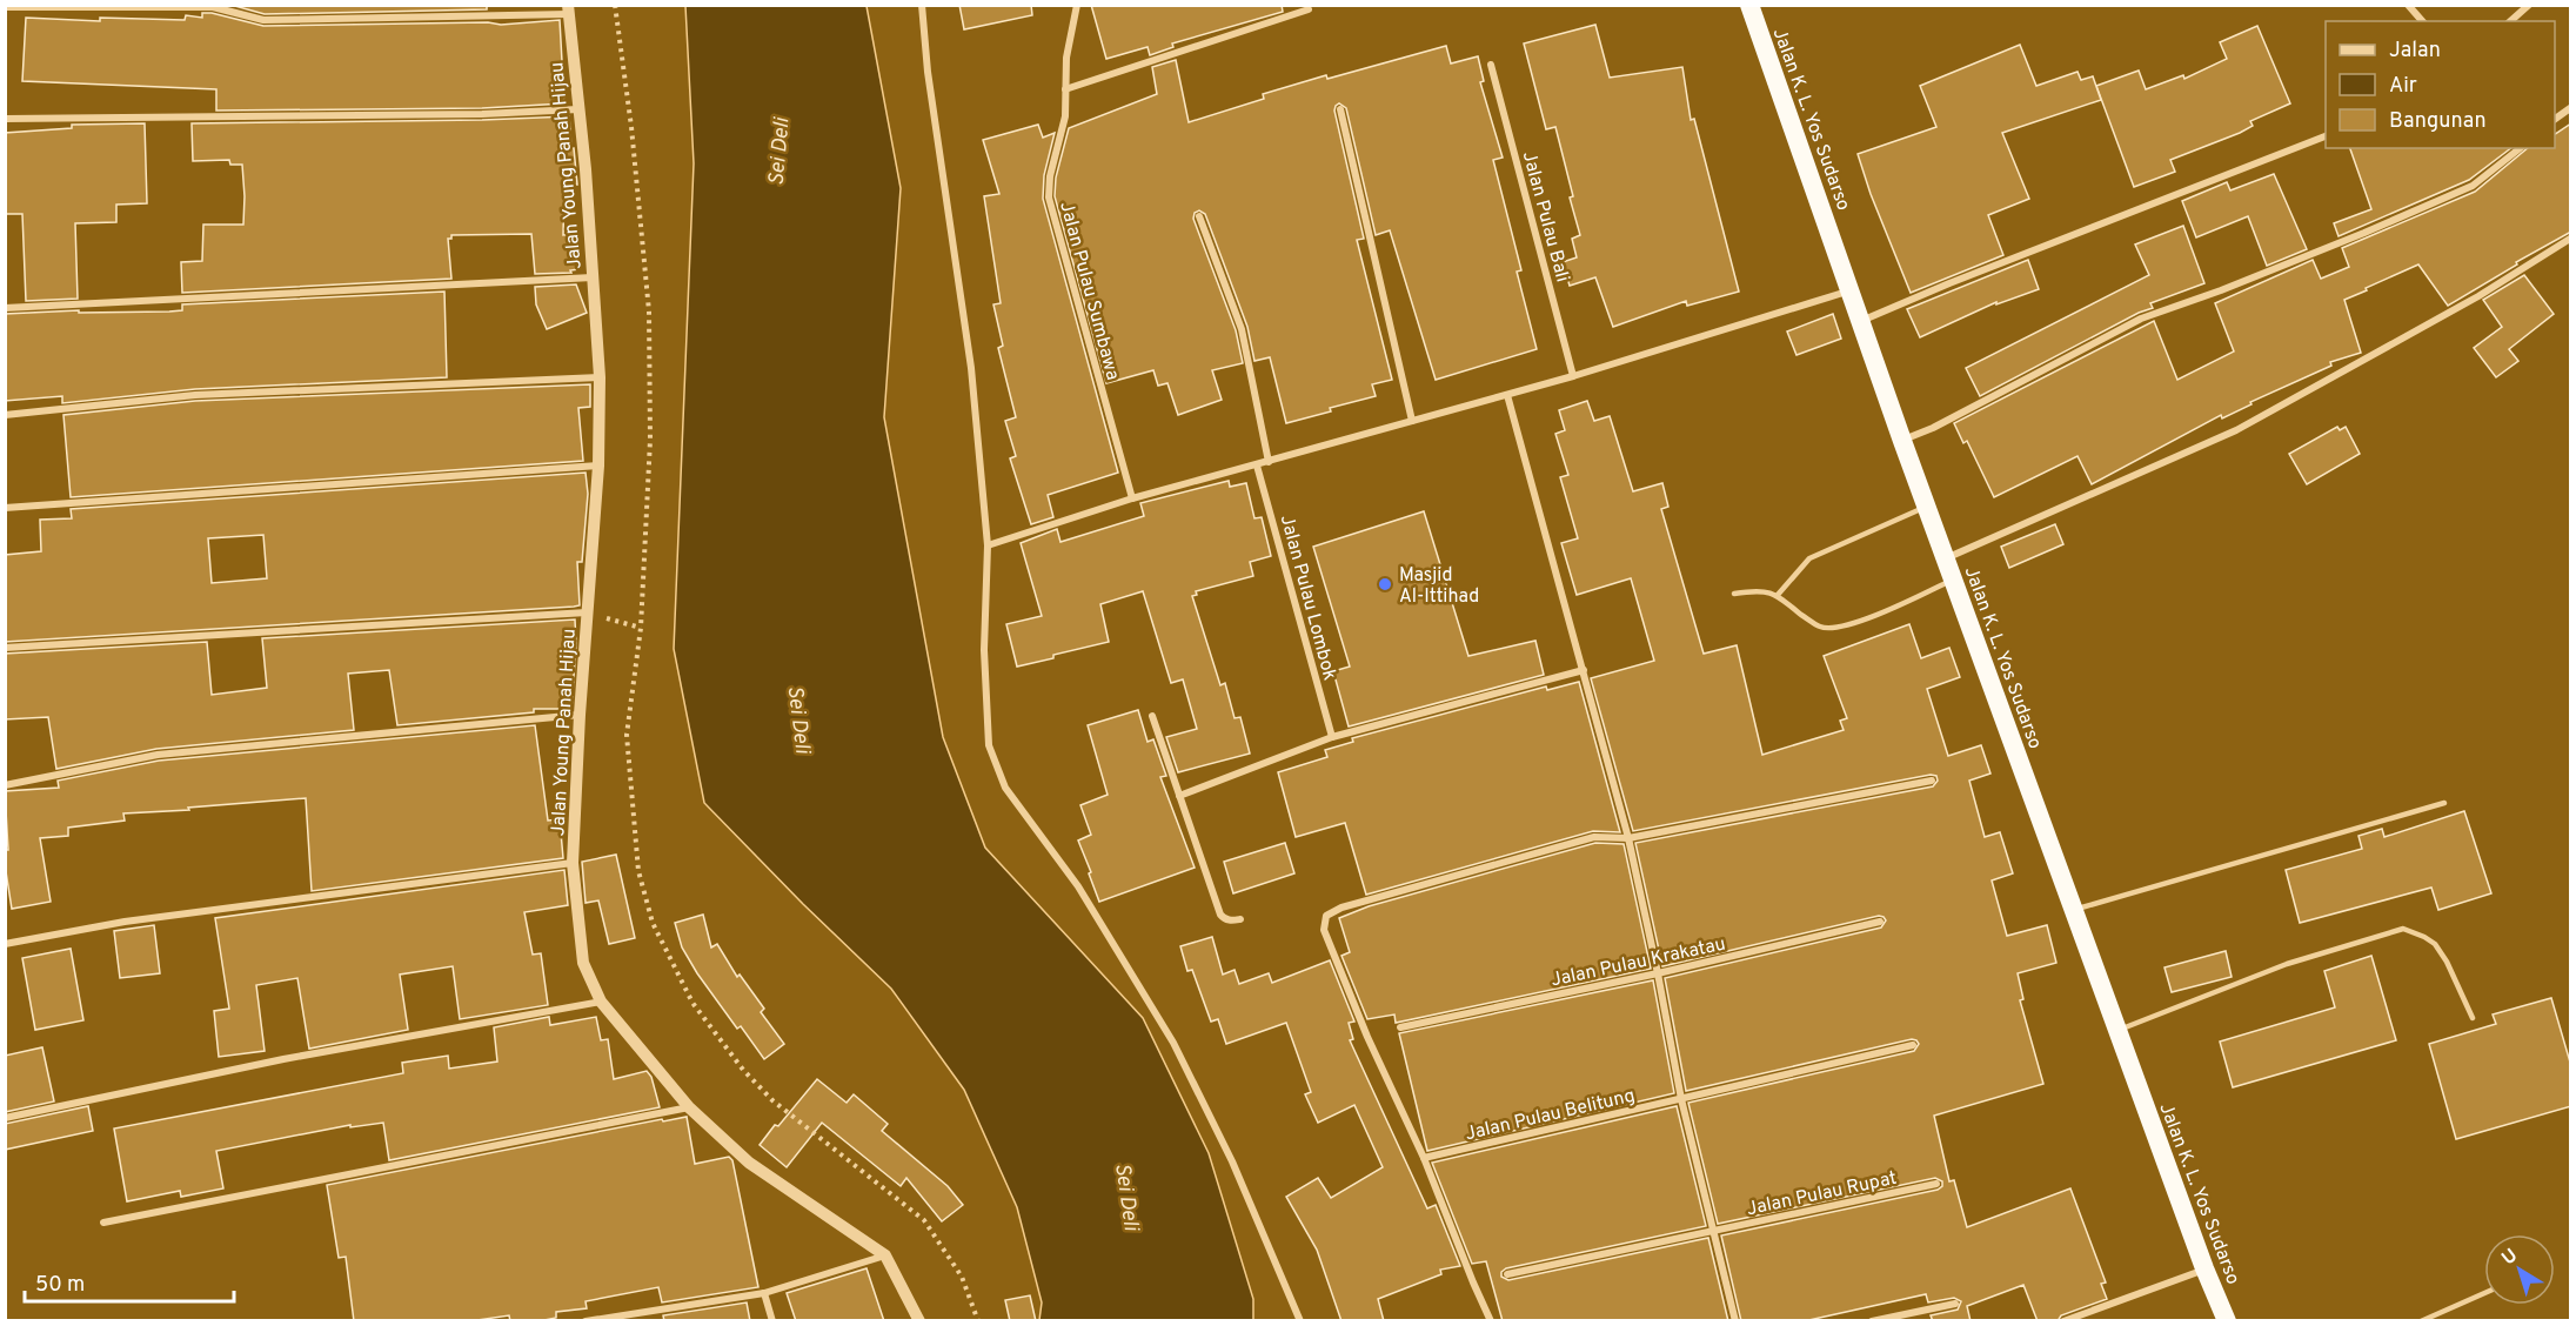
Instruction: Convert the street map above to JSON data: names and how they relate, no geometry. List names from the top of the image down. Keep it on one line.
{"streets":{"highway":["Jalan K. L. Yos Sudarso"],"street":["Jalan Young Panah Hijau","Jalan Pulau Bali","Jalan Pulau Sumbawa","Jalan Pulau Lombok","Jalan Pulau Krakatau","Jalan Pulau Belitung","Jalan Pulau Rupat"]},"water":["Sei Deli"],"places":["Masjid Al-Ittihad"],"legend":["Jalan","Air","Bangunan"],"scale_bar":"50 m","north":"top left"}
